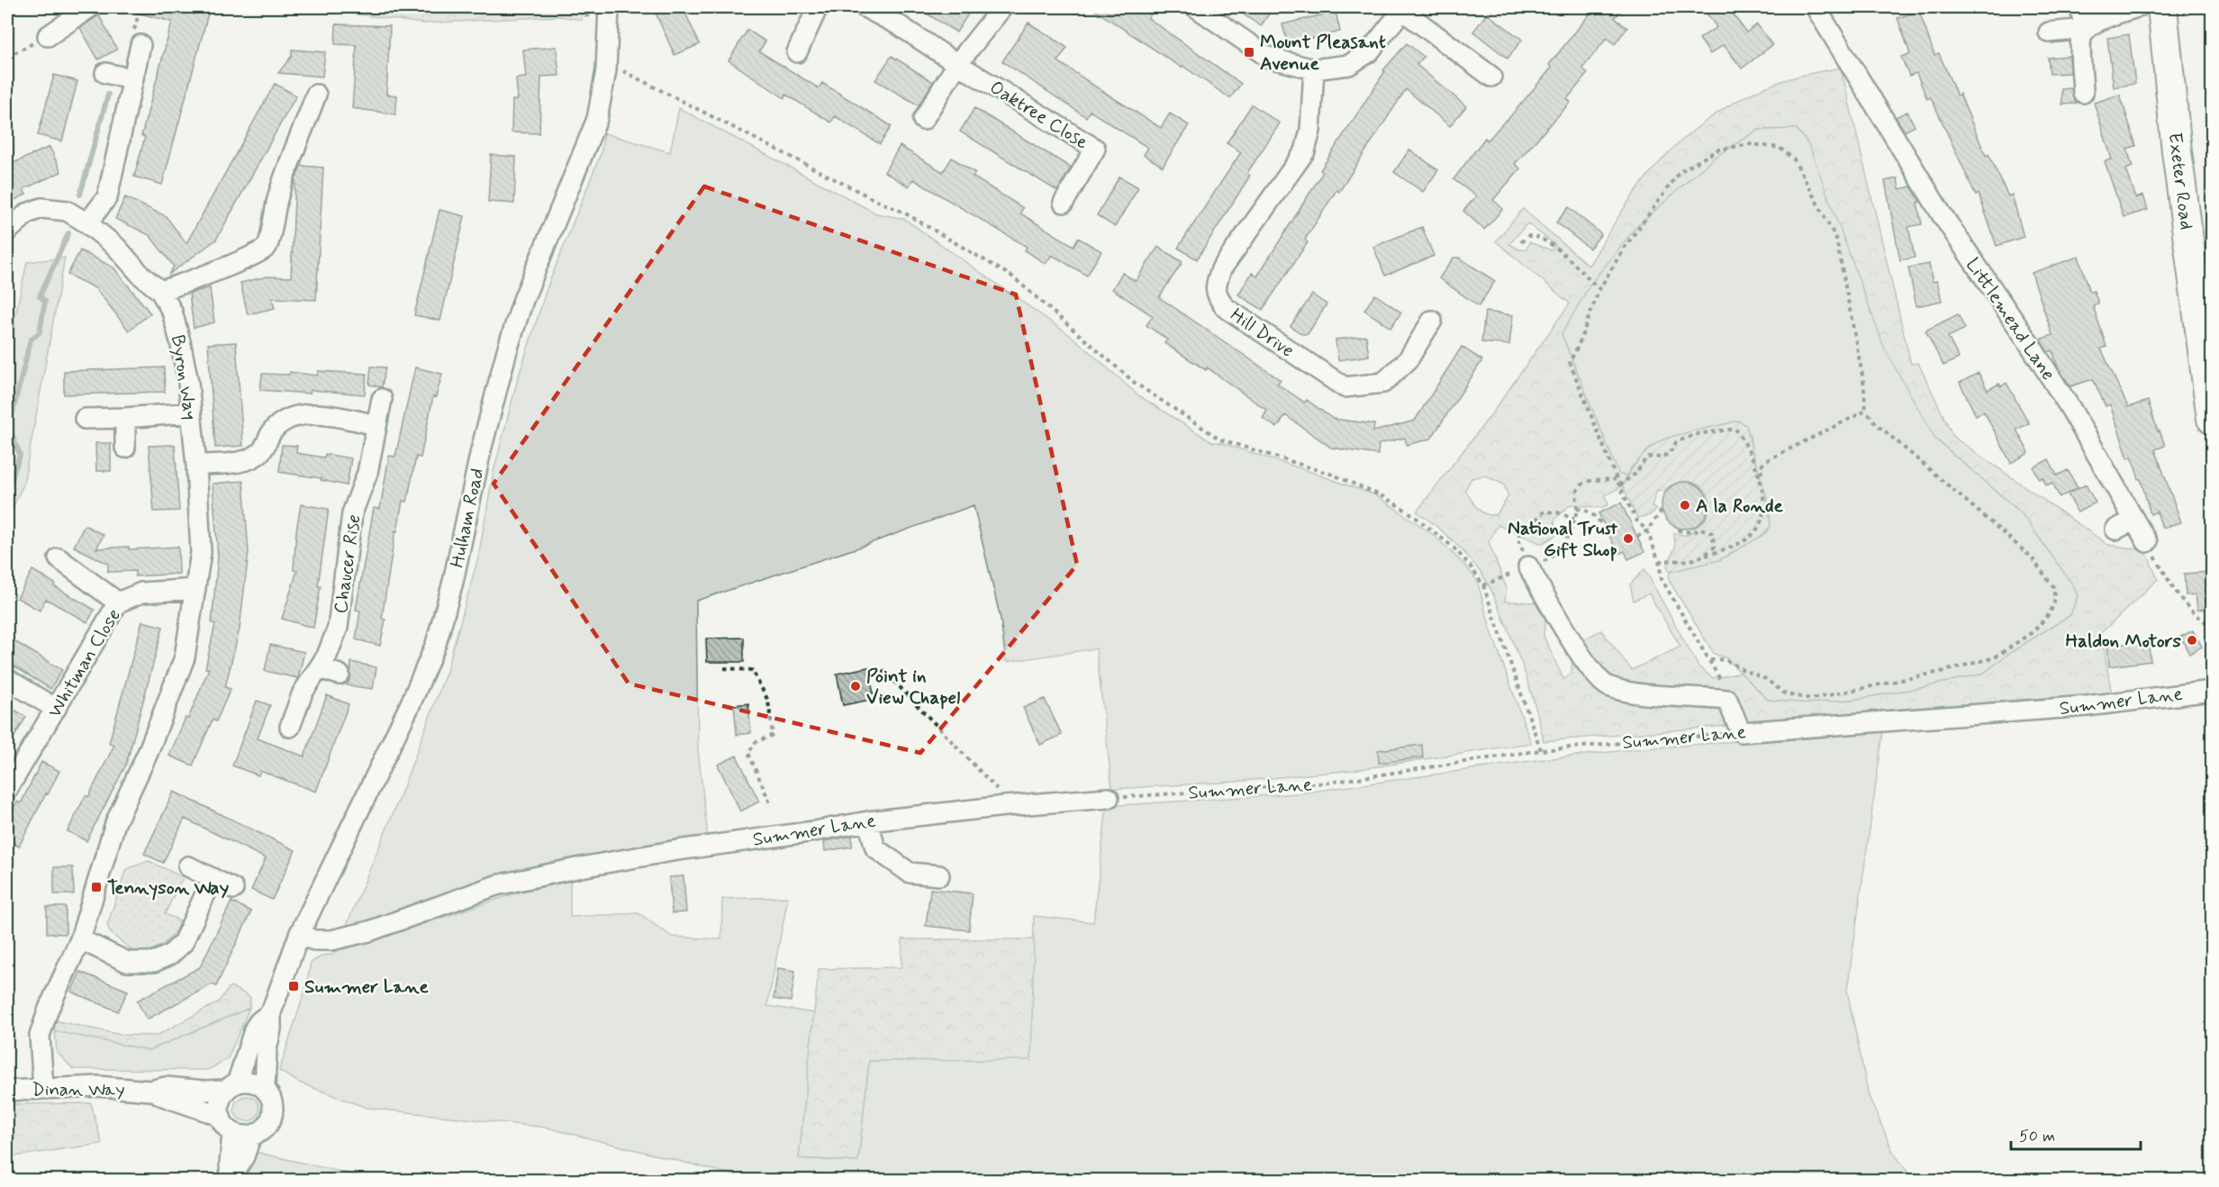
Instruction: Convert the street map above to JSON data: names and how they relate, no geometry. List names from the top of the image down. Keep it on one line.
{"streets":{"highway":["Exeter Road"],"street":["Oaktree Close","Littlemead Lane","Hill Drive","Byron Way","Hulham Road","Chaucer Rise","Whitman Close","Summer Lane","Dinan Way"]},"crossings":[["Byron Way","Whitman Close"],["Hulham Road","Summer Lane"],["Hulham Road","Dinan Way"]],"places":{"transit":["Mount Pleasant Avenue","Tennyson Way","Summer Lane"],"other":["A la Ronde","National Trust Gift Shop","Haldon Motors","Point in View Chapel"]},"scale_bar":"50 m"}
